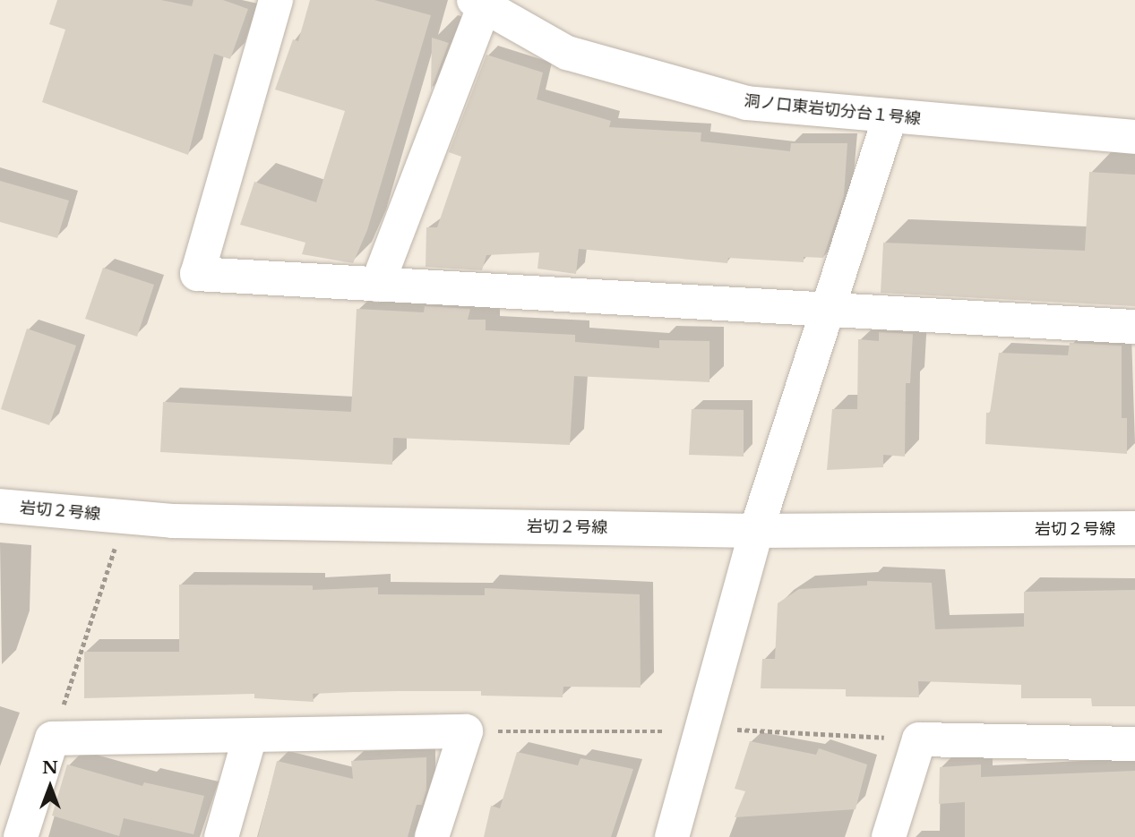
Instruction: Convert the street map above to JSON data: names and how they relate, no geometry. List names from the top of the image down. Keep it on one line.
{"streets":{"street":["洞ノ口東岩切分台１号線","岩切２号線"]},"north":"top"}
